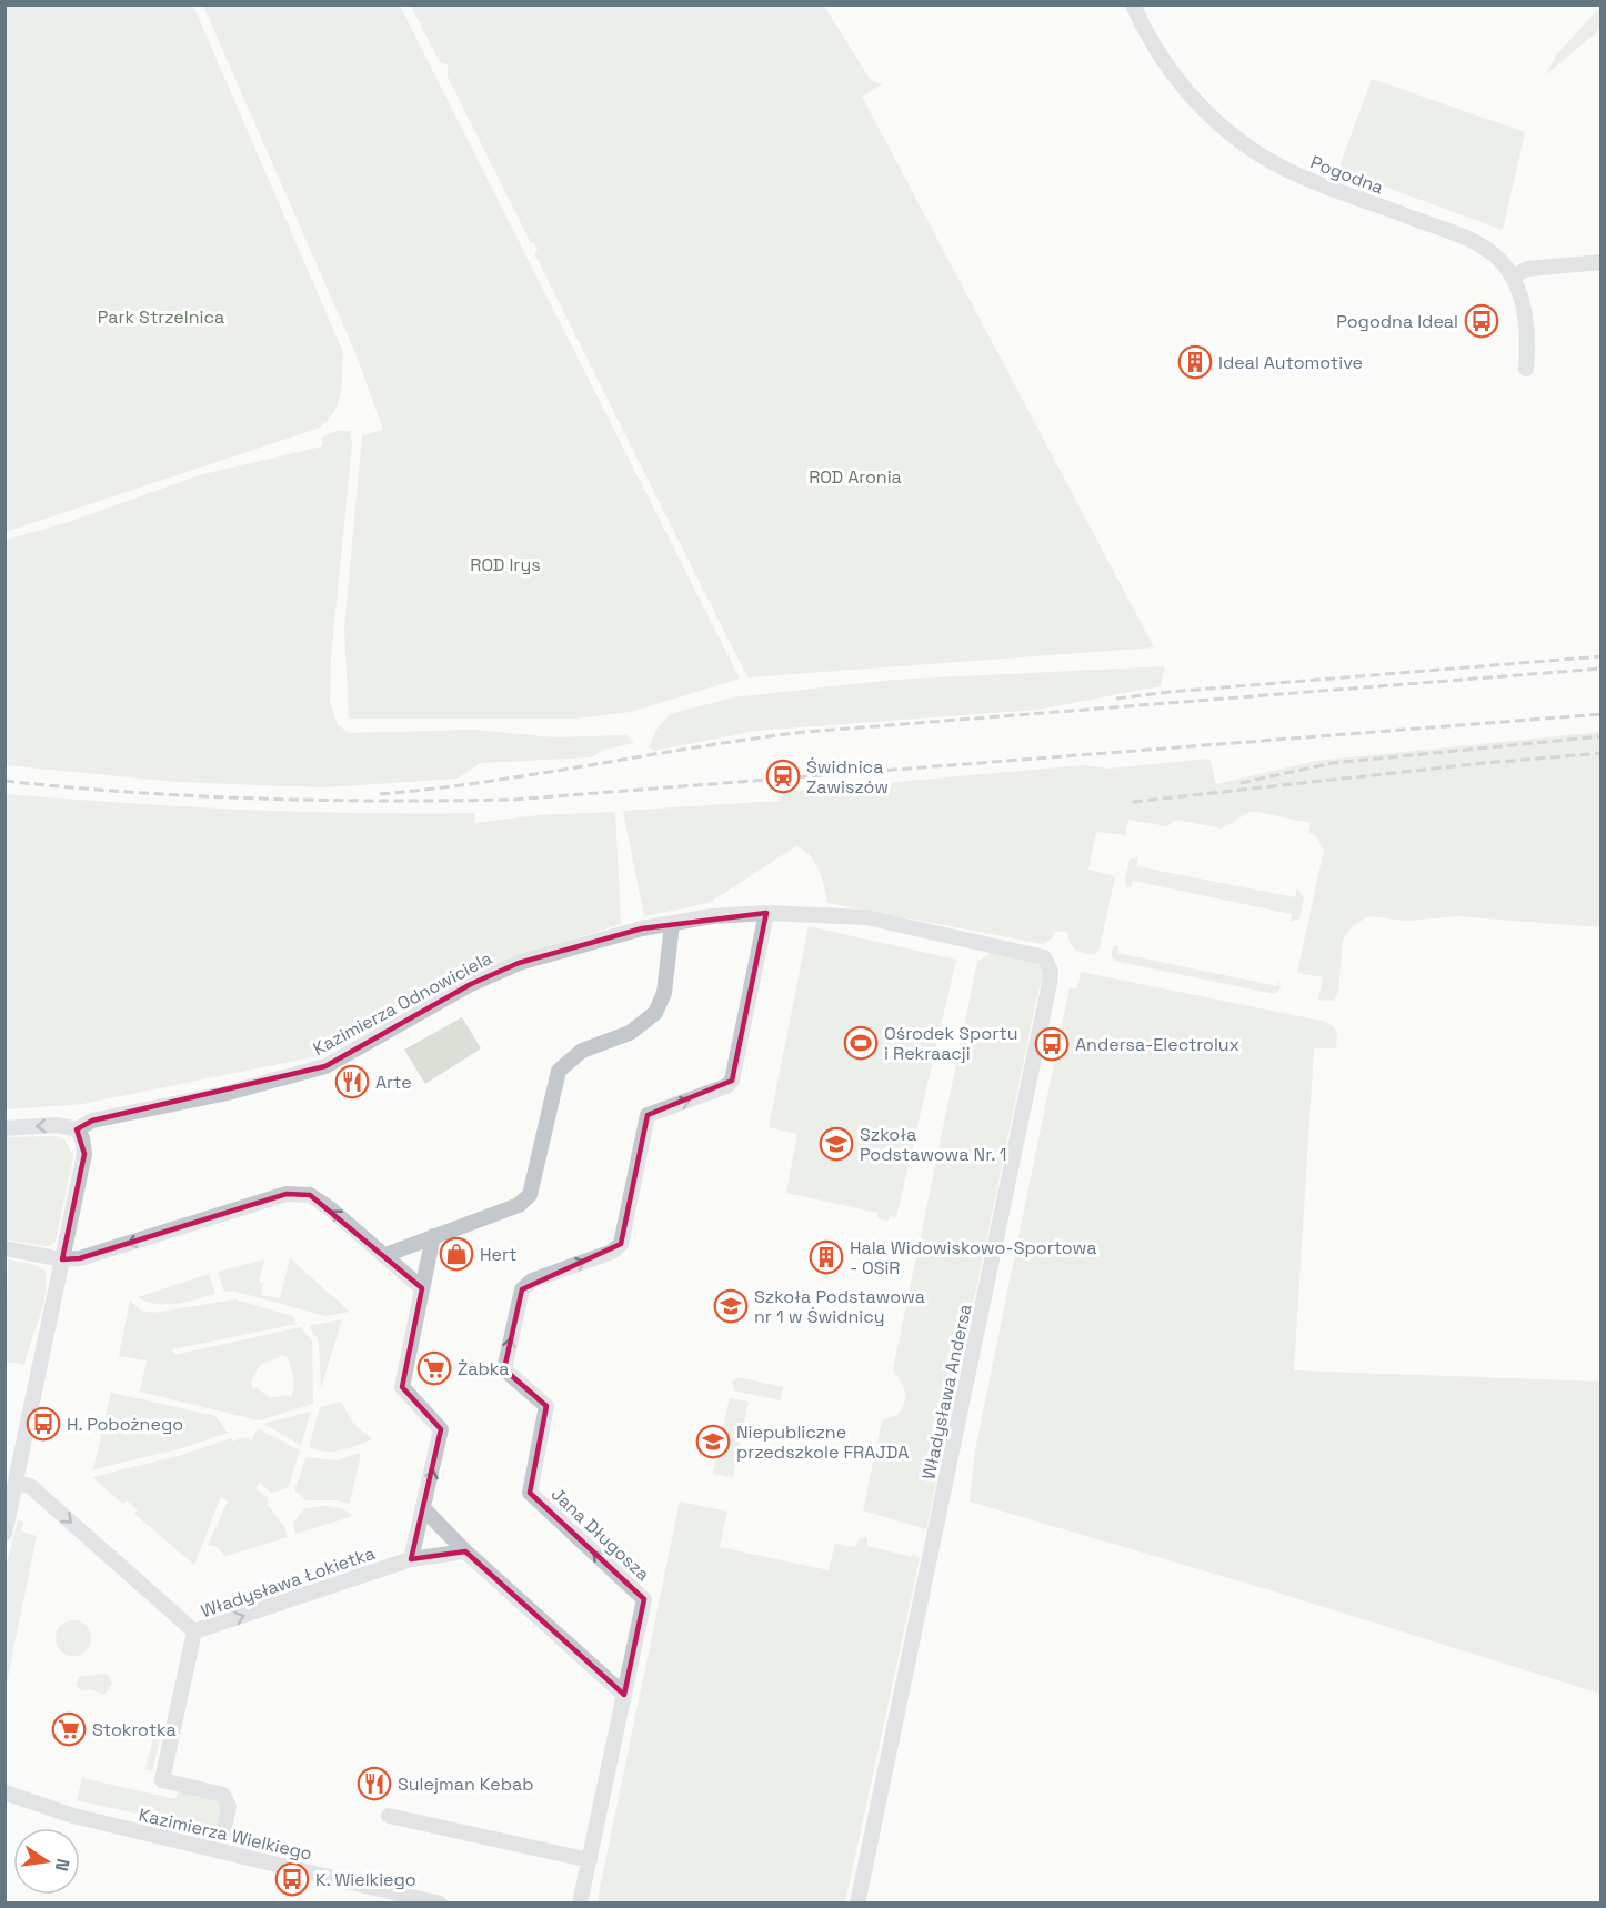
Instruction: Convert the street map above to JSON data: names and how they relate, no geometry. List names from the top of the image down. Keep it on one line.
{"streets":{"street":["Pogodna","Kazimierza Odnowiciela","Władysława Andersa","Jana Długosza","Władysława Łokietka","Kazimierza Wielkiego"]},"crossings":[["Kazimierza Odnowiciela","Władysława Andersa"],["Kazimierza Odnowiciela","Jana Długosza"]],"one_way":["Władysława Łokietka"],"parks":["Park Strzelnica","ROD Aronia","ROD Irys"],"places":{"bus stop":["Pogodna Ideal","Andersa-Electrolux","H. Pobożnego","K. Wielkiego"],"building":["Ideal Automotive","Hala Widowiskowo-Sportowa - OSiR"],"station":["Świdnica Zawiszów"],"sports":["Ośrodek Sportu i Rekraacji"],"restaurant":["Arte","Sulejman Kebab"],"school or university":["Szkoła Podstawowa Nr. 1","Szkoła Podstawowa nr 1 w Świdnicy","Niepubliczne przedszkole FRAJDA"],"shop":["Hert"],"supermarket":["Żabka","Stokrotka"]},"north":"right"}
